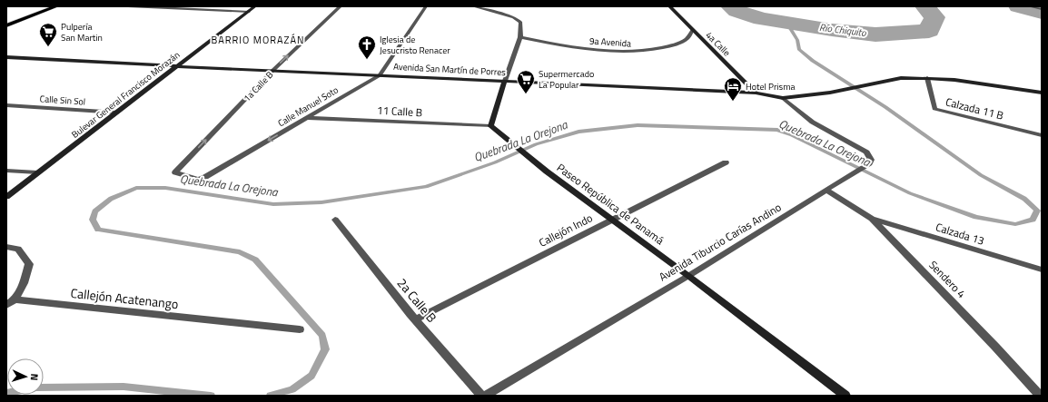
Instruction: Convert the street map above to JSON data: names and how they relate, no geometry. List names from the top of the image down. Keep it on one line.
{"streets":{"street":["9a Avenida","4a Calle","Avenida San Martín de Porres","1a Calle B","Bulevar General Francisco Morazán","Calle Sin Sol","Calle Manuel Soto","Calzada 11 B","11 Calle B","Paseo República de Panamá","Callejón Indo","Calzada 13","Avenida Tiburcio Carías Andino","Sendero 4","Callejón Acatenango","2a Calle B"]},"crossings":[["9a Avenida","4a Calle"],["4a Calle","Avenida San Martín de Porres"],["Avenida San Martín de Porres","1a Calle B"],["Avenida San Martín de Porres","Bulevar General Francisco Morazán"],["Avenida San Martín de Porres","Calle Manuel Soto"],["Avenida San Martín de Porres","Calzada 11 B"],["Avenida San Martín de Porres","Avenida Tiburcio Carías Andino"],["1a Calle B","Calle Manuel Soto"],["Bulevar General Francisco Morazán","Calle Sin Sol"],["Calle Manuel Soto","11 Calle B"],["11 Calle B","Paseo República de Panamá"],["Paseo República de Panamá","Callejón Indo"],["Paseo República de Panamá","Avenida Tiburcio Carías Andino"],["Callejón Indo","2a Calle B"],["Calzada 13","Sendero 4"],["Avenida Tiburcio Carías Andino","Sendero 4"]],"one_way":["1a Calle B","Calle Manuel Soto"],"districts":["BARRIO MORAZÁN"],"water":["Río Chiquito","Quebrada La Orejona"],"places":{"supermarket":["Pulpería San Martin","Supermercado La Popular"],"church":["Iglesia de Jesucristo Renacer"],"hotel":["Hotel Prisma"]},"north":"right"}
